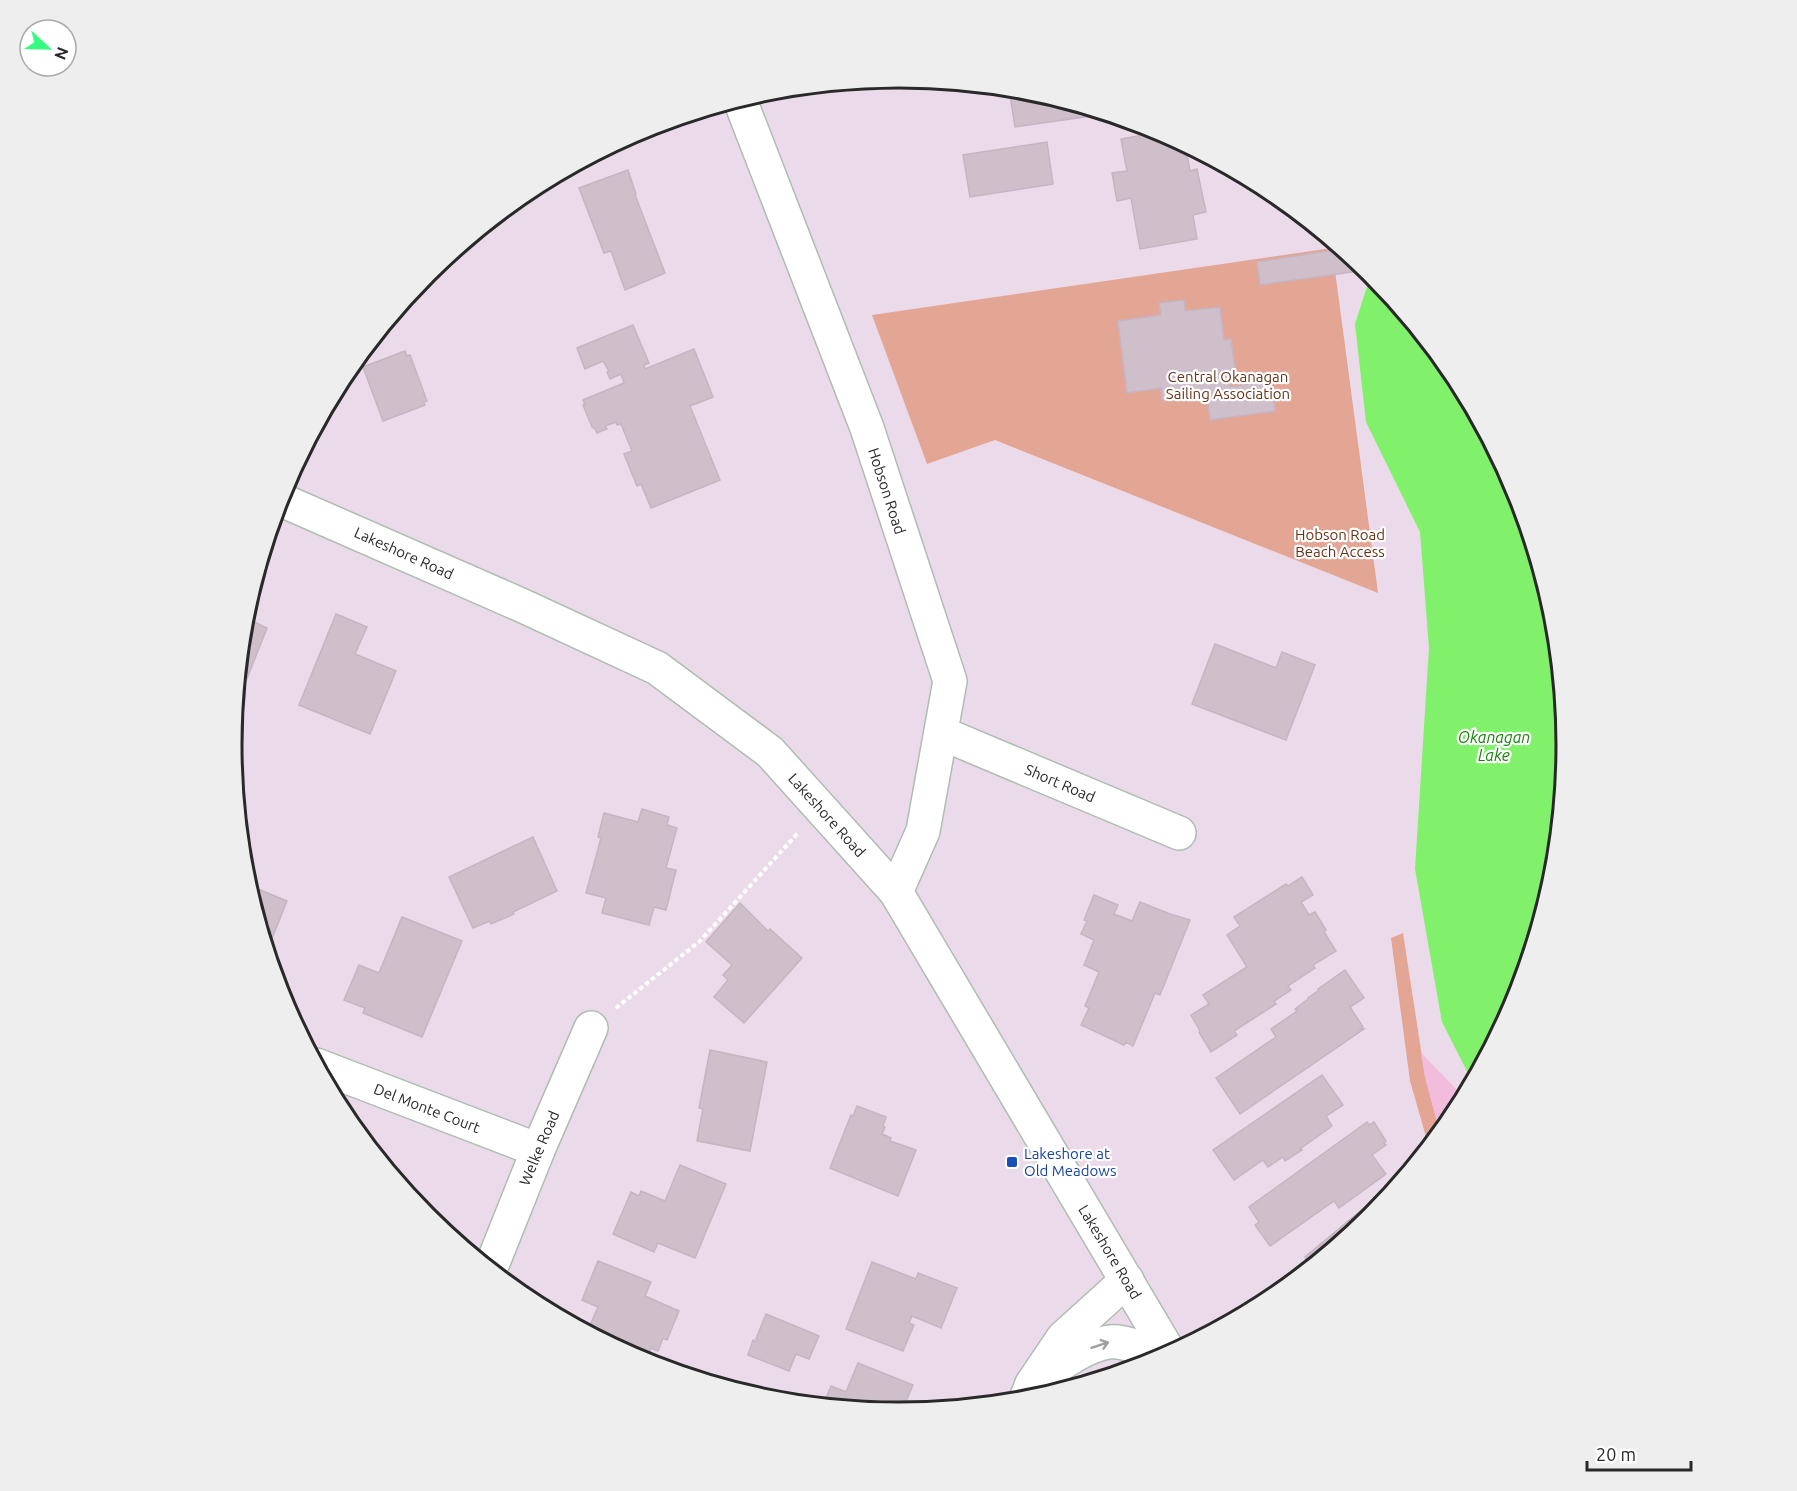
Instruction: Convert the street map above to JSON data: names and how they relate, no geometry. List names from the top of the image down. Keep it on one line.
{"streets":{"street":["Hobson Road","Lakeshore Road","Short Road","Del Monte Court","Welke Road"]},"crossings":[["Hobson Road","Lakeshore Road"],["Hobson Road","Short Road"],["Del Monte Court","Welke Road"]],"water":["Okanagan Lake"],"parks":["Central Okanagan Sailing Association","Hobson Road Beach Access"],"places":{"transit":["Lakeshore at Old Meadows"]},"scale_bar":"20 m","north":"right"}
